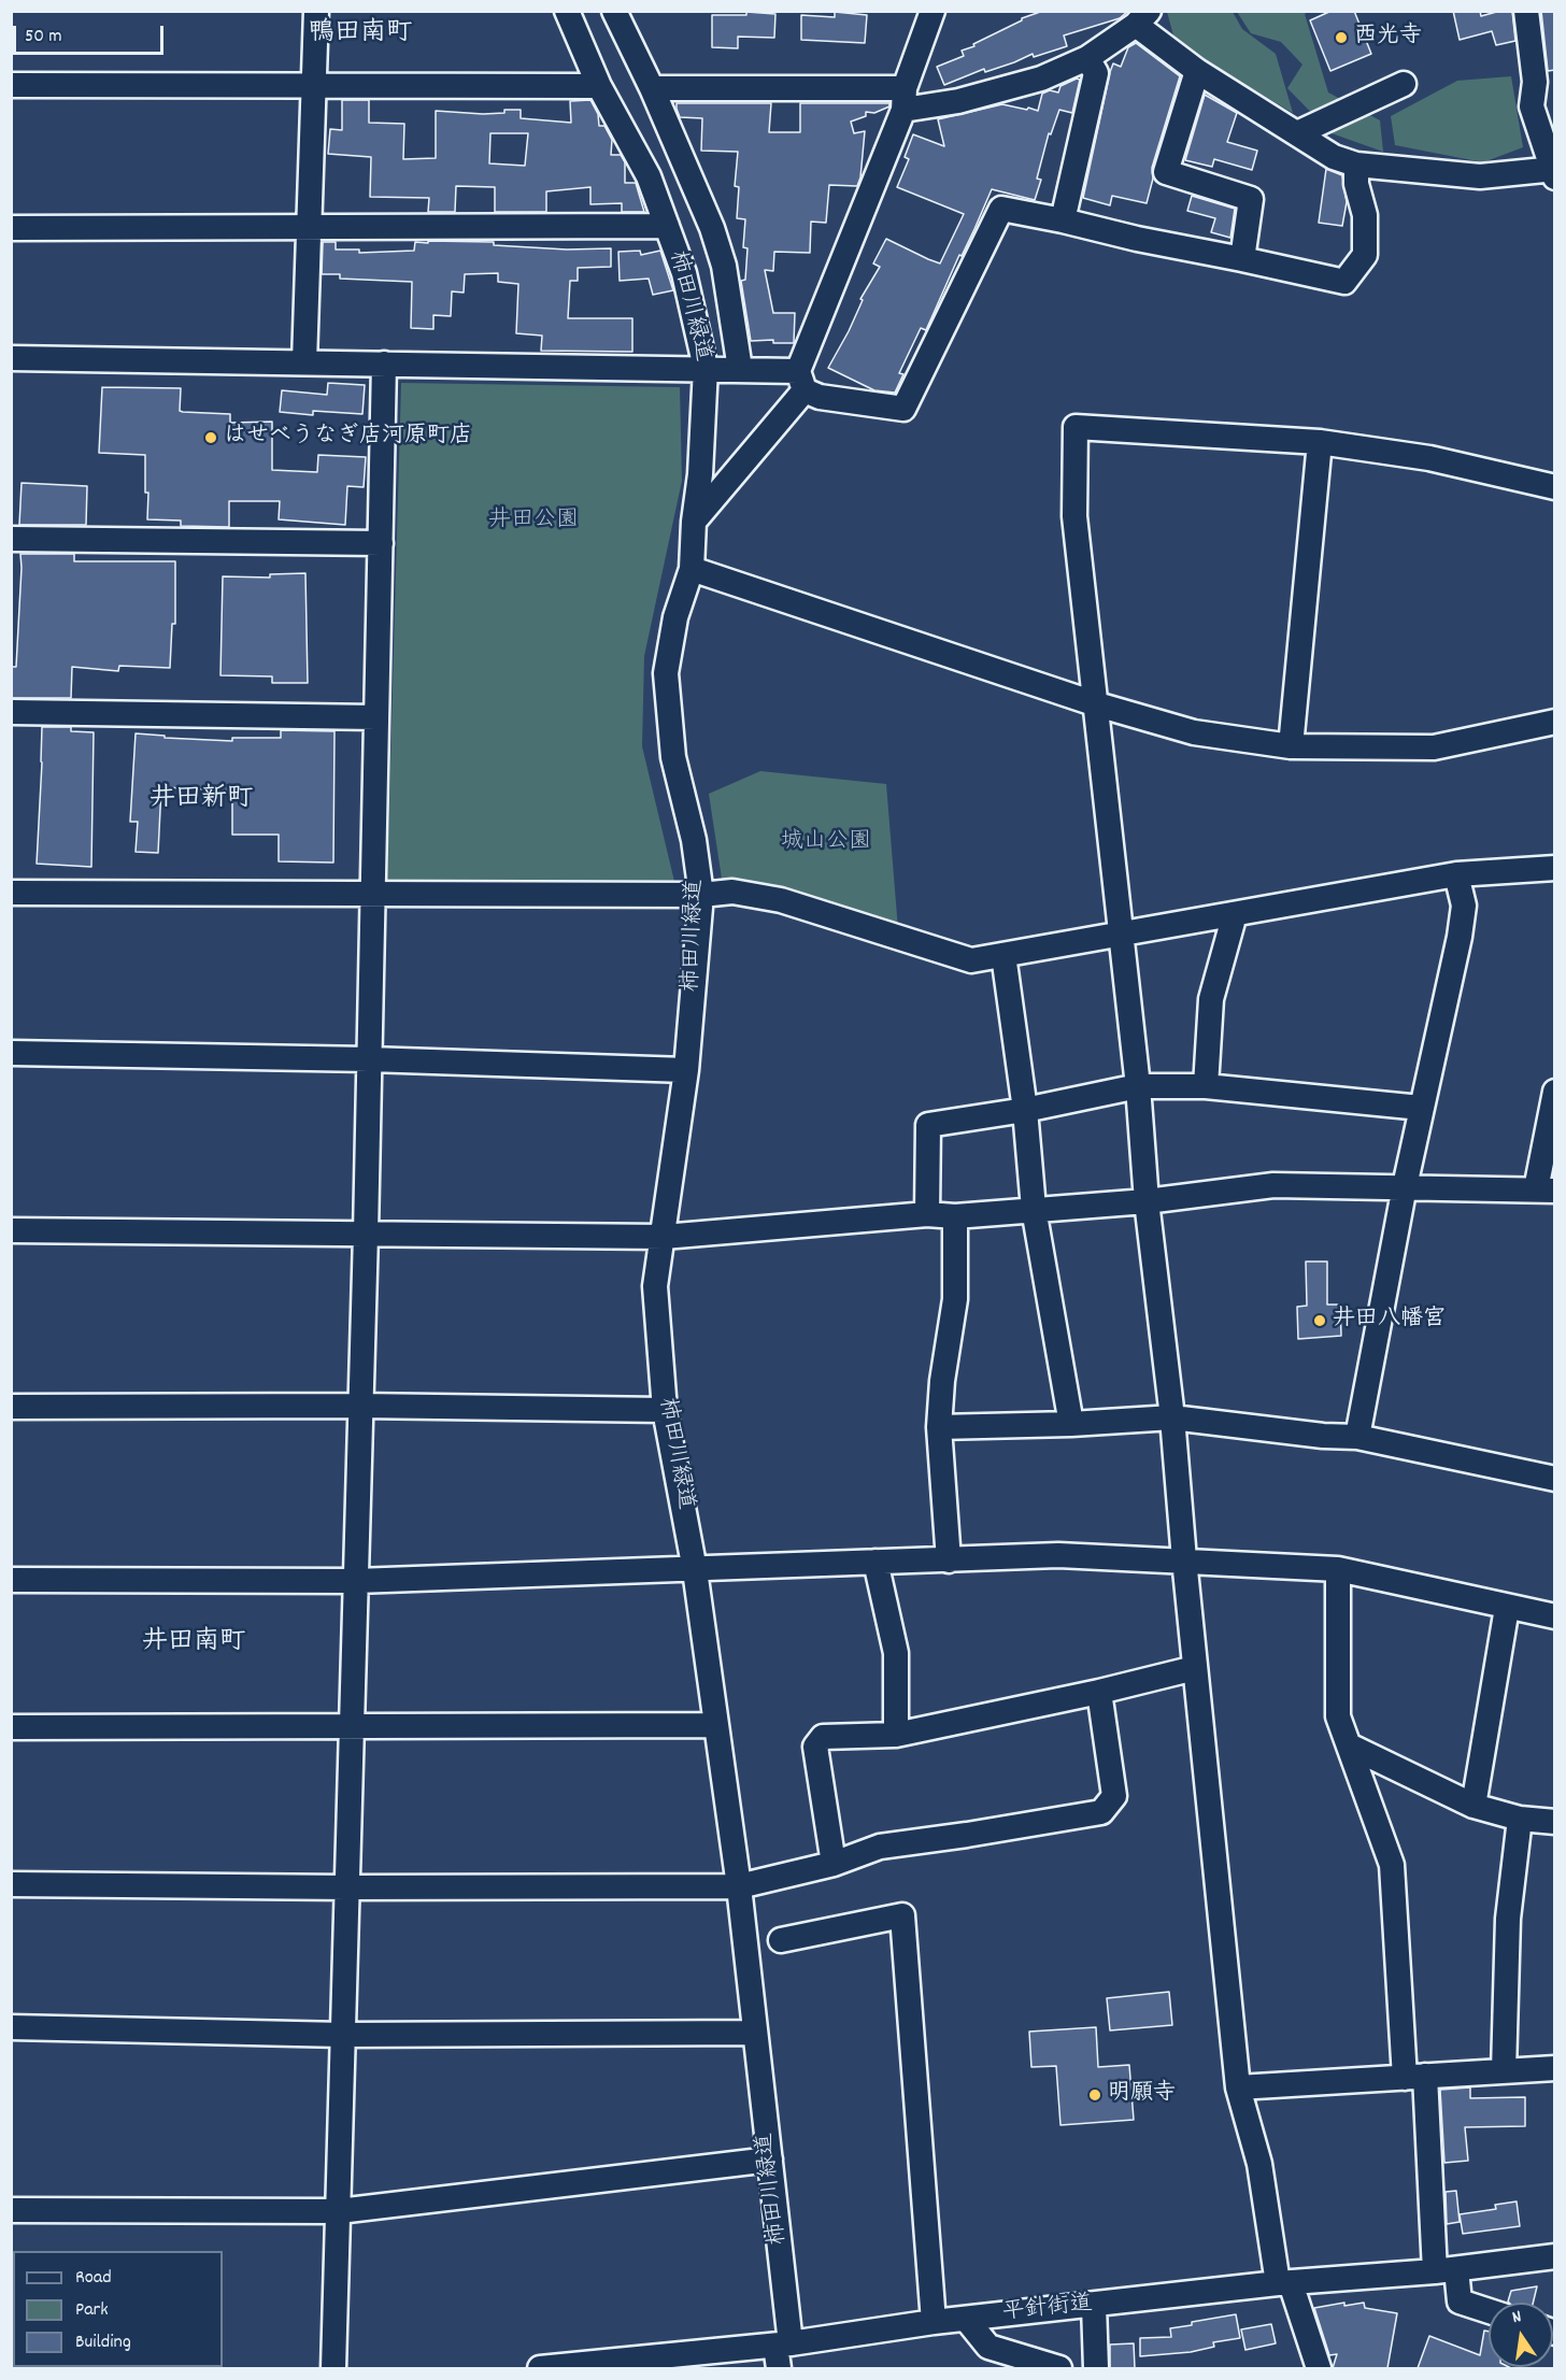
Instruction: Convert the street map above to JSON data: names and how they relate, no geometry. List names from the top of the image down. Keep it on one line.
{"streets":{"street":["柿田川緑道","平針街道"]},"crossings":[["柿田川緑道","平針街道"]],"districts":["鴨田南町","井田新町","井田南町"],"parks":["井田公園","城山公園"],"places":["西光寺","はせべうなぎ店河原町店","井田八幡宮","明願寺"],"legend":["Road","Park","Building"],"scale_bar":"50 m","north":"top"}
